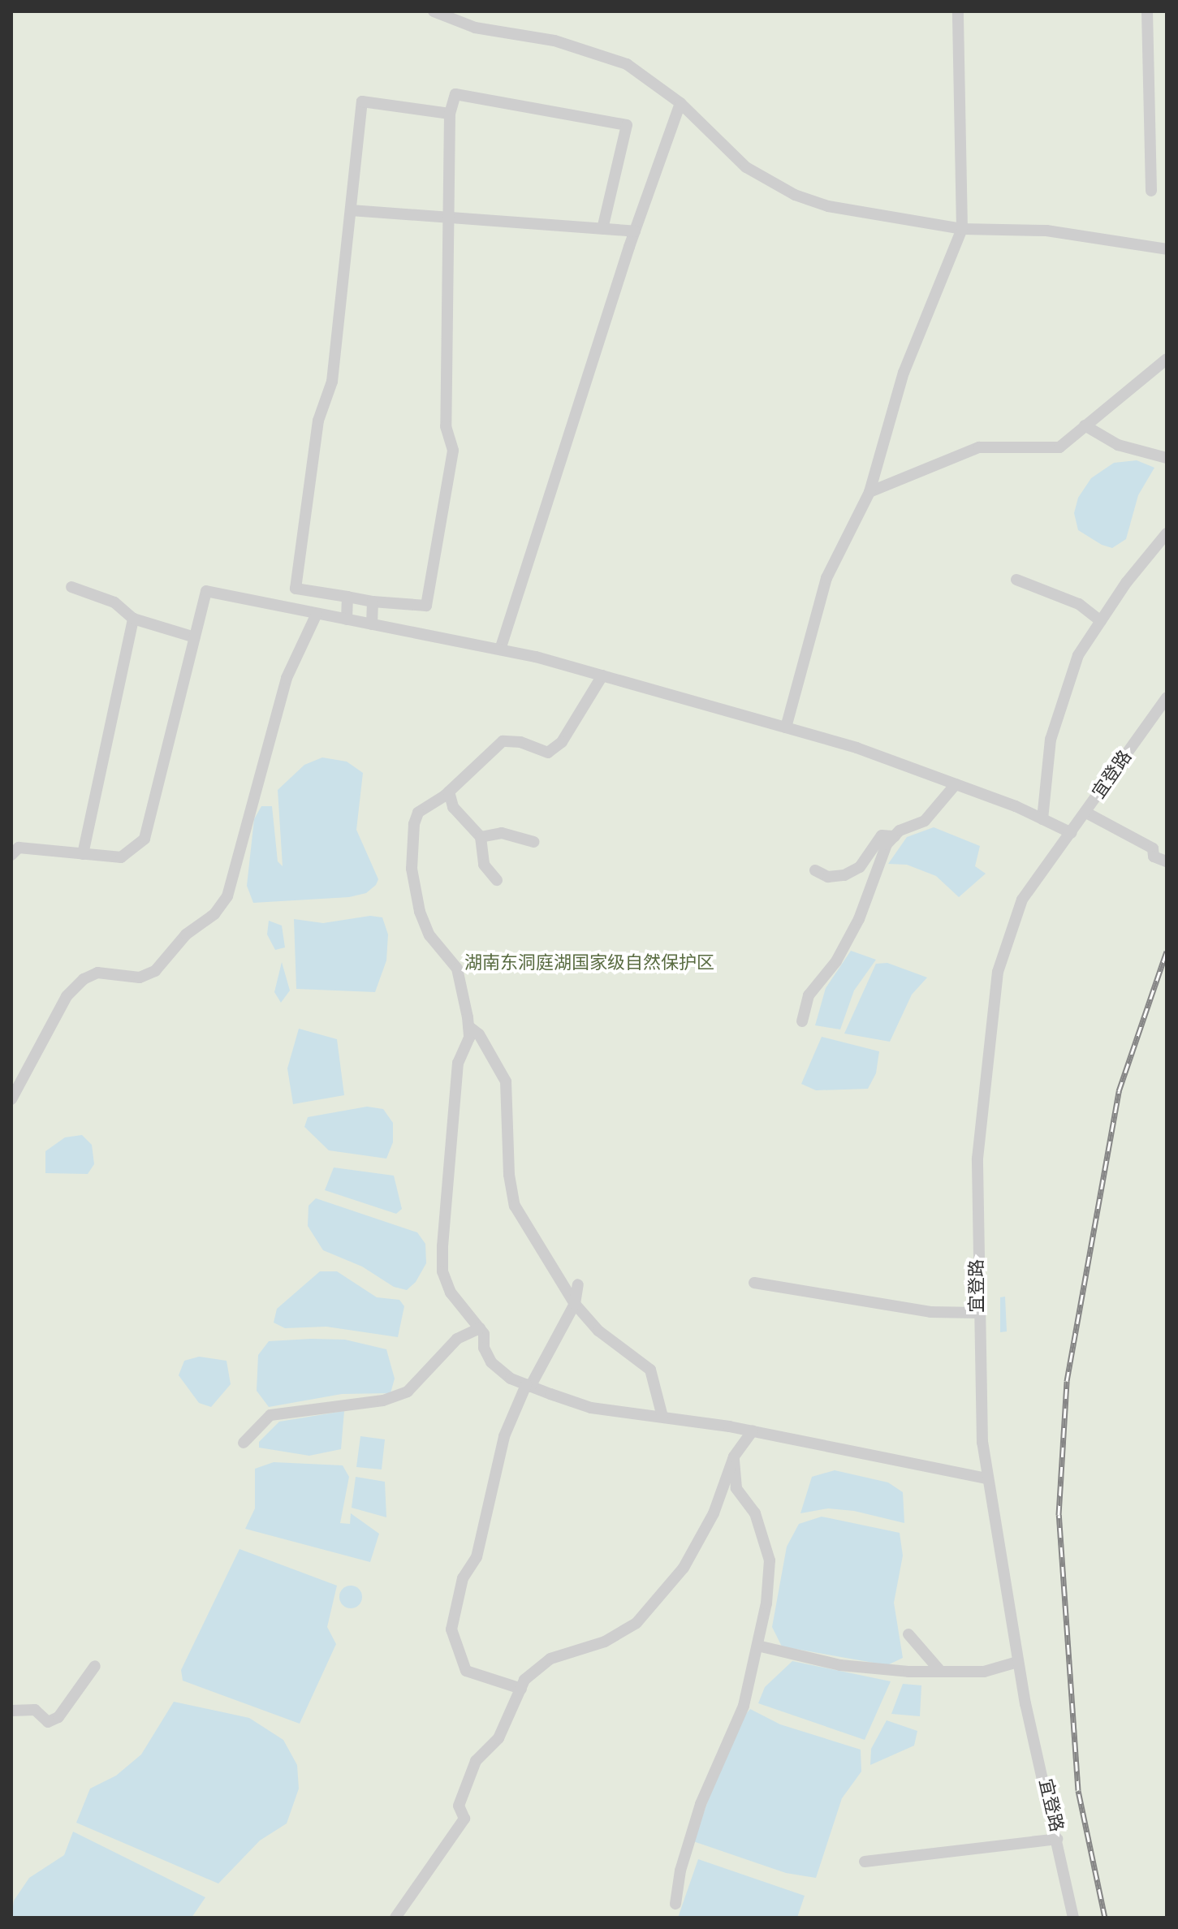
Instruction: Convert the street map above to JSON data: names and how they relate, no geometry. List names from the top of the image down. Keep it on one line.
{"streets":{"street":["宜登路"]},"parks":["湖南东洞庭湖国家级自然保护区"]}
